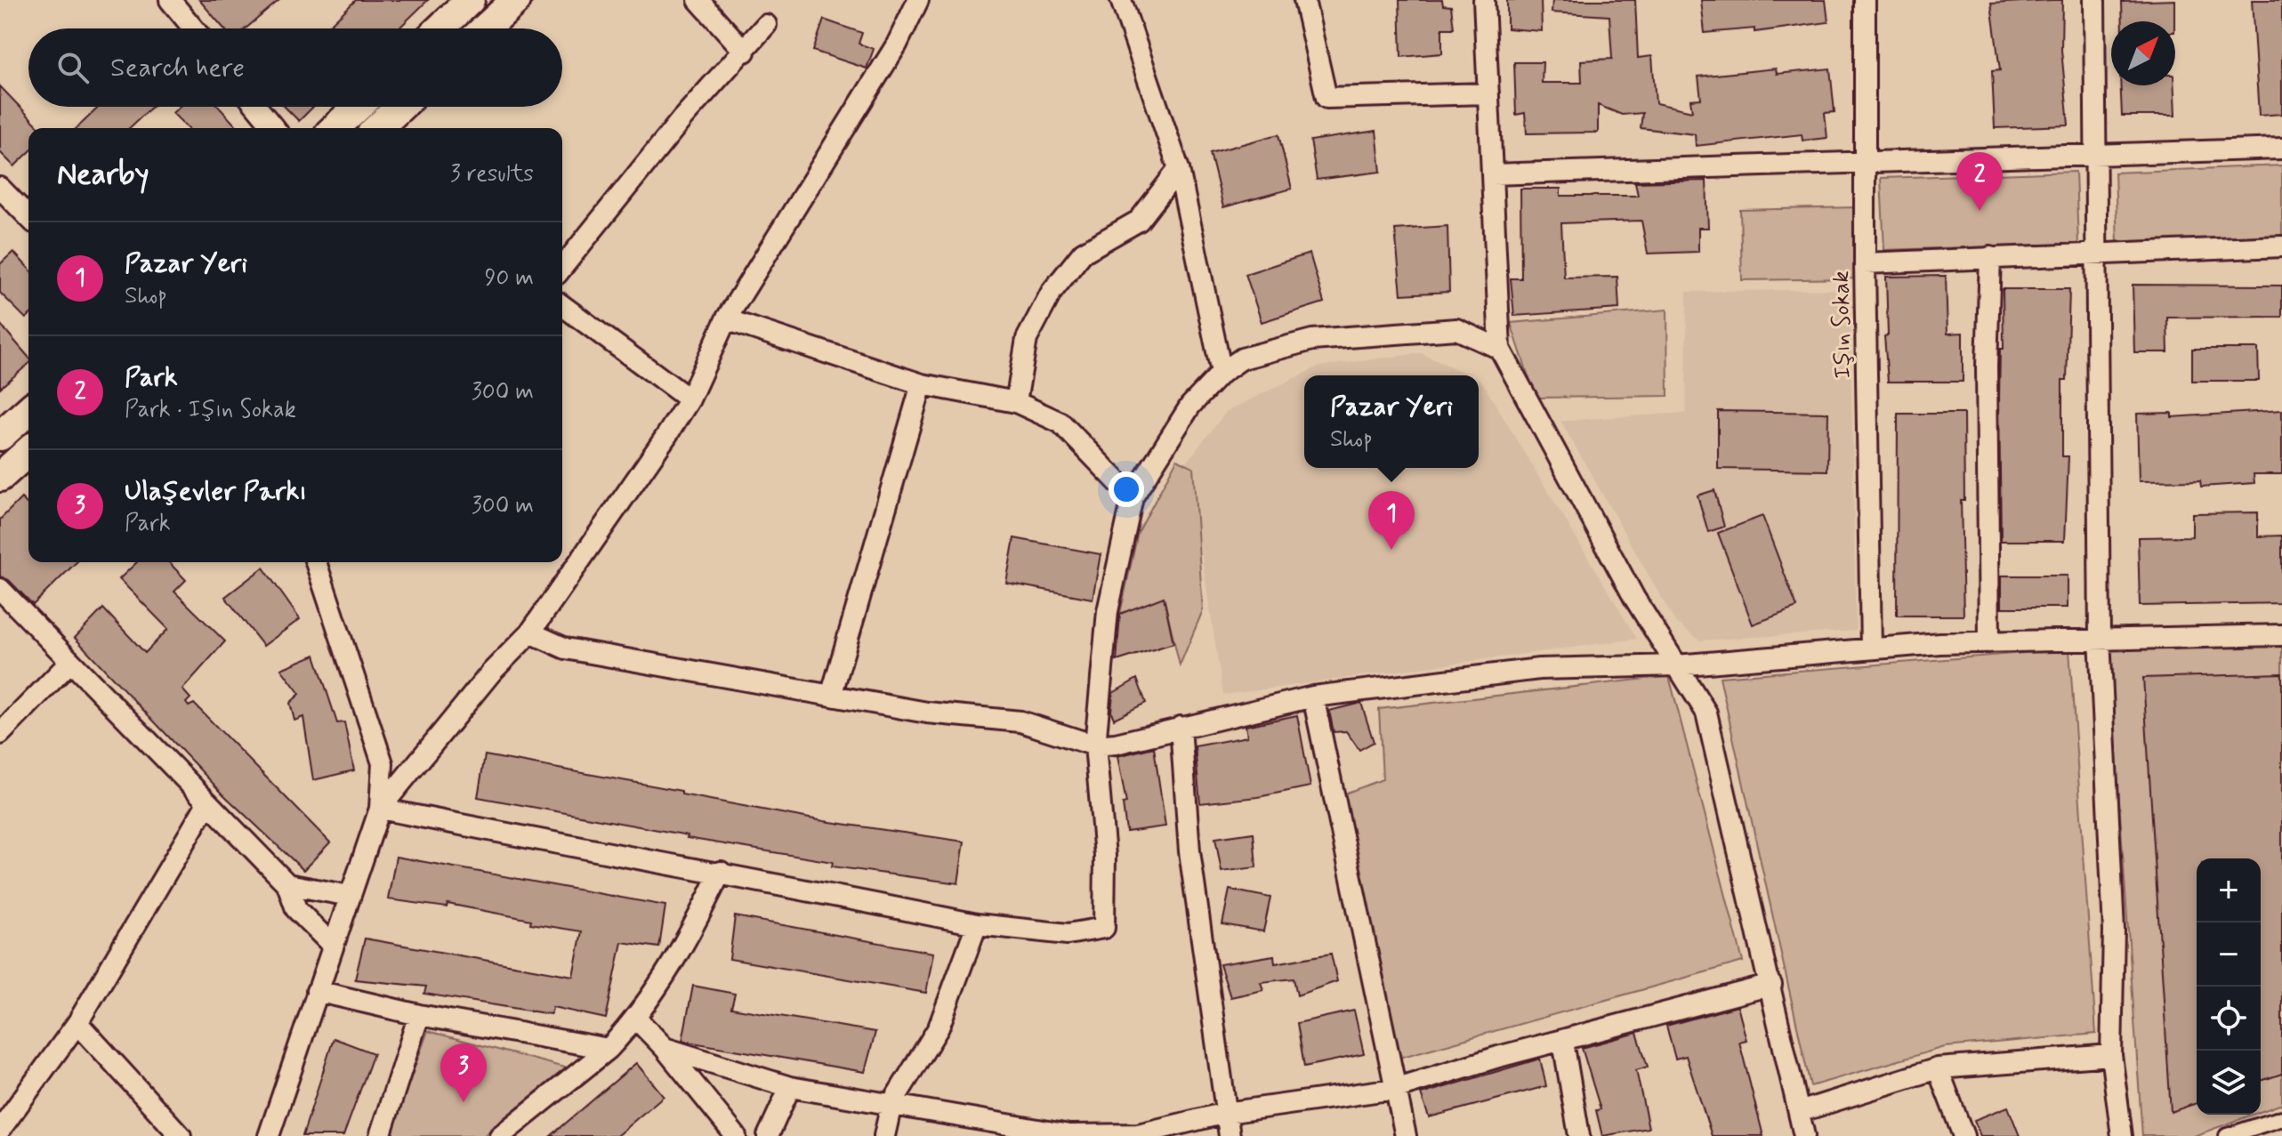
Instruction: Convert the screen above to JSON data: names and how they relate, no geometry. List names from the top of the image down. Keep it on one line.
{"streets":{"street":["Işın Sokak"]},"north":"top right","page":{"search":"Search here","heading":["Nearby","3 results"],"pins":["2","1","3"],"list":[{"mark":"1","name":"Pazar Yeri","note":"Shop","value":"90 m"},{"mark":"2","name":"Park","note":"Park · Işın Sokak","value":"300 m"},{"mark":"3","name":"Ulaşevler Parkı","note":"Park","value":"300 m"}],"popup":["Pazar Yeri","Shop"],"map_buttons":["+","−"]}}
